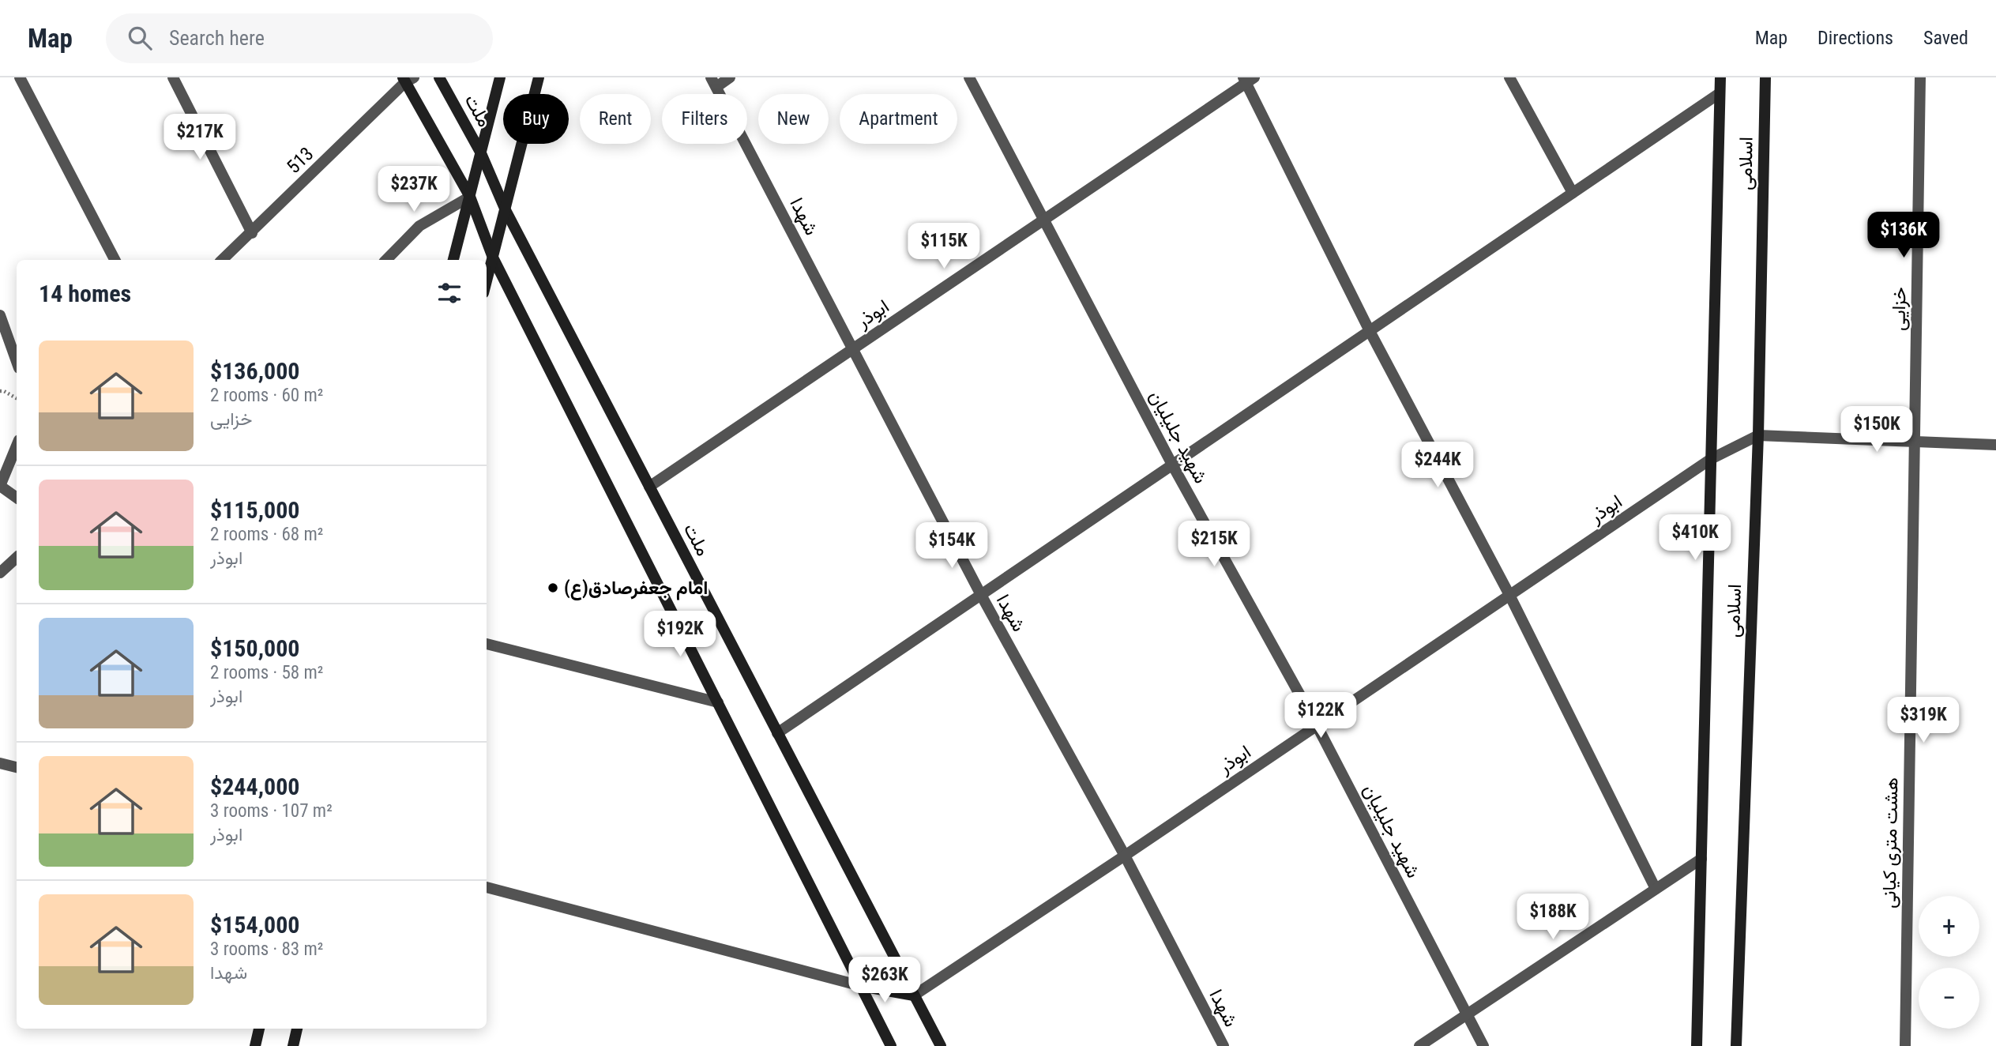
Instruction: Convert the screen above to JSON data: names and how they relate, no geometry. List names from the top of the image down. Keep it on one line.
{"streets":{"street":["ملت","513","اسلامی","شهدا","خزایی","ابوذر","شهید جلیلیان","هشت متری کیانی"]},"crossings":[["ملت","ابوذر"],["اسلامی","ابوذر"],["شهدا","ابوذر"],["خزایی","هشت متری کیانی"],["ابوذر","شهید جلیلیان"]],"places":["امام جعفرصادق(ع)"],"page":{"header":"Map","search":"Search here","nav":["Map","Directions","Saved"],"chip":["Buy","Rent","Filters","New","Apartment"],"price":["$217K","$237K","$136K","$115K","$150K","$244K","$410K","$215K","$154K","$192K","$122K","$319K","$188K","$263K"],"heading":"14 homes","list":[{"name":"$136,000","note":"2 rooms · 60 m² · خزایی"},{"name":"$115,000","note":"2 rooms · 68 m² · ابوذر"},{"name":"$150,000","note":"2 rooms · 58 m² · ابوذر"},{"name":"$244,000","note":"3 rooms · 107 m² · ابوذر"},{"name":"$154,000","note":"3 rooms · 83 m² · شهدا"}],"map_buttons":["+","−"]}}
